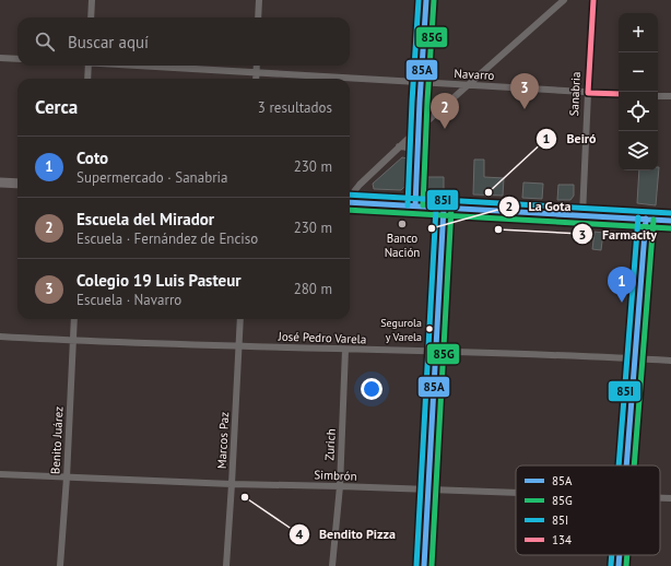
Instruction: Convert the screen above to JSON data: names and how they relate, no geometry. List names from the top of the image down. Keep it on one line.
{"streets":{"street":["Navarro","Sanabria","José Pedro Varela","Benito Juárez","Marcos Paz","Zurich","Simbrón"]},"crossings":[["Navarro","Sanabria"],["José Pedro Varela","Benito Juárez"],["José Pedro Varela","Marcos Paz"],["José Pedro Varela","Zurich"],["Benito Juárez","Simbrón"],["Marcos Paz","Simbrón"],["Zurich","Simbrón"]],"places":["Beiró","Banco Nación","La Gota","Farmacity","Segurola y Varela","Bendito Pizza"],"lines":["transit line 85A","transit line 85G","transit line 85I","transit line 134"],"legend":["85A","85G","85I","134"],"page":{"map_buttons":["+","−"],"search":"Buscar aquí","pins":["3","2","1"],"heading":["Cerca","3 resultados"],"list":[{"mark":"1","name":"Coto","note":"Supermercado · Sanabria","value":"230 m"},{"mark":"2","name":"Escuela del Mirador","note":"Escuela · Fernández de Enciso","value":"230 m"},{"mark":"3","name":"Colegio 19 Luis Pasteur","note":"Escuela · Navarro","value":"280 m"}]}}
